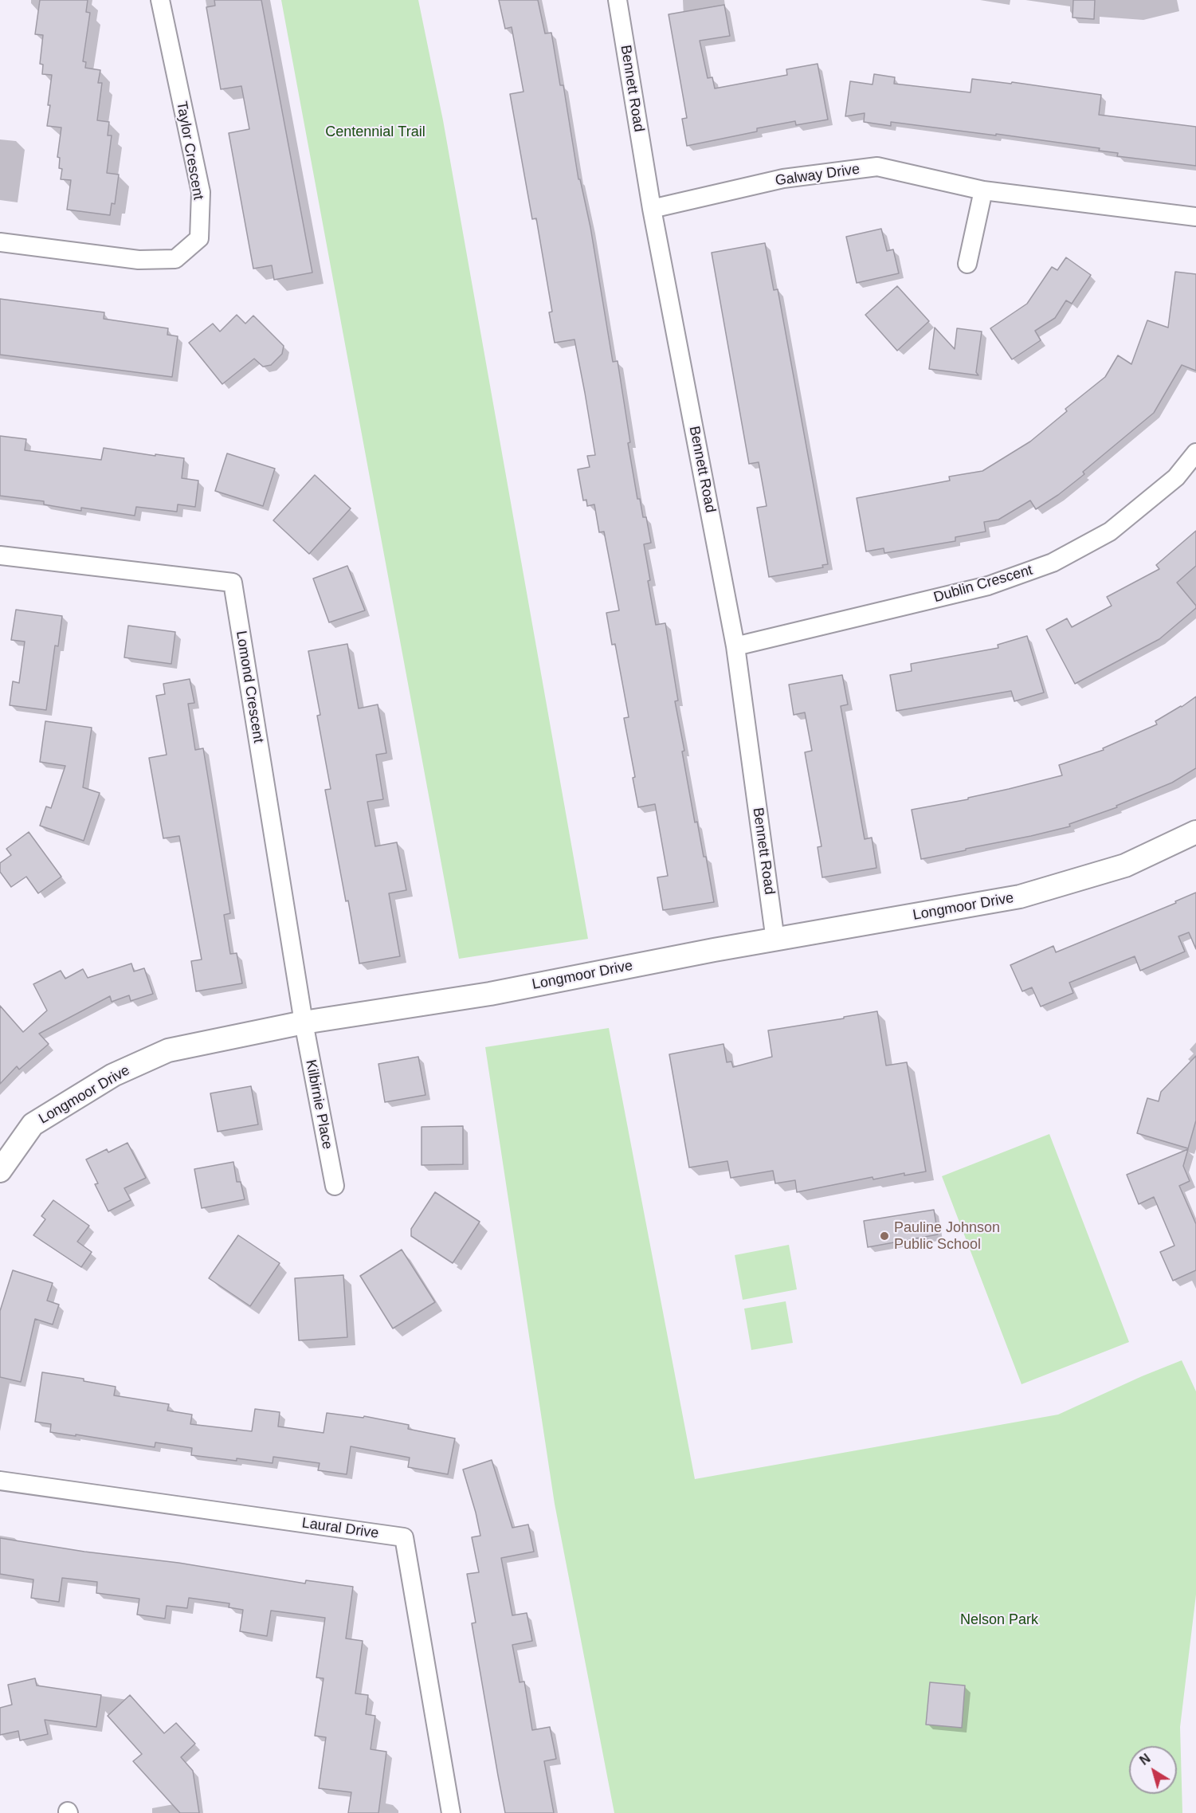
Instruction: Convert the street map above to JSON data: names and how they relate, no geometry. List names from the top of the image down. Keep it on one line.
{"streets":{"street":["Bennett Road","Taylor Crescent","Galway Drive","Dublin Crescent","Lomond Crescent","Longmoor Drive","Kilbirnie Place","Laural Drive"]},"crossings":[["Bennett Road","Galway Drive"],["Bennett Road","Dublin Crescent"],["Bennett Road","Longmoor Drive"],["Lomond Crescent","Longmoor Drive"],["Lomond Crescent","Kilbirnie Place"],["Longmoor Drive","Kilbirnie Place"]],"parks":["Centennial Trail","Nelson Park"],"places":["Pauline Johnson Public School"],"north":"top left"}
